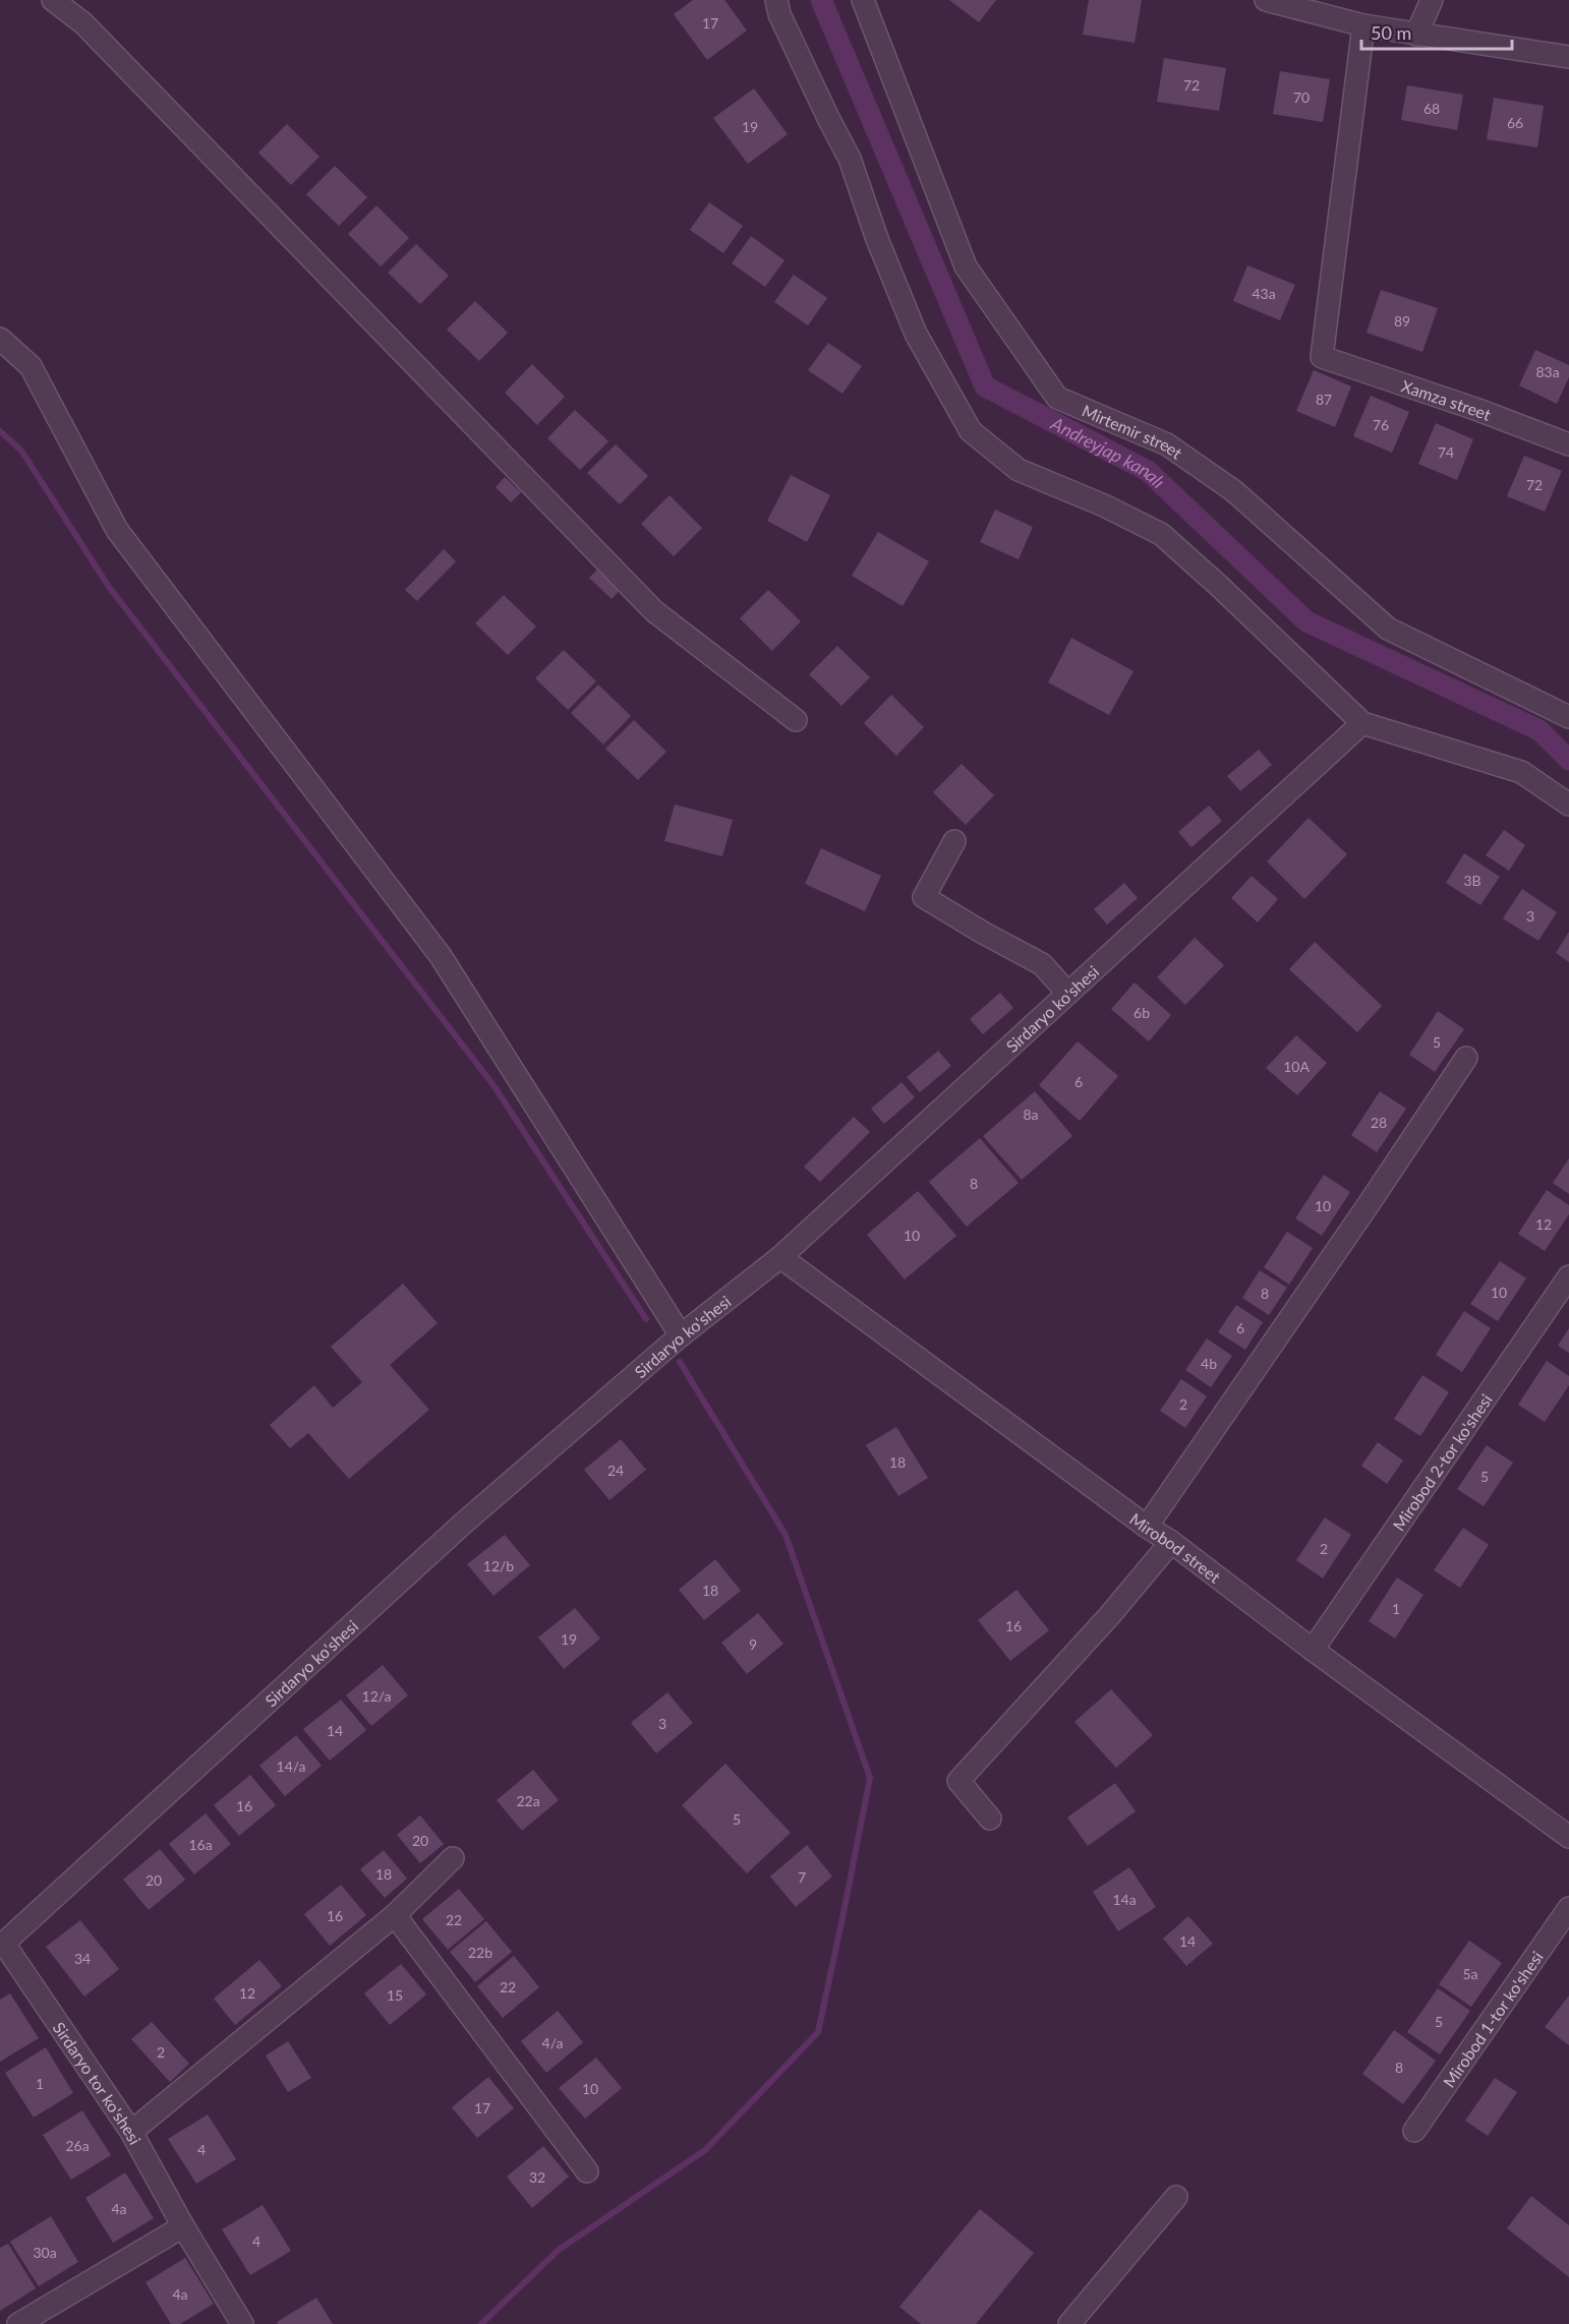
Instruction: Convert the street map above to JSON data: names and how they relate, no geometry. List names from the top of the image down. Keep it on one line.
{"streets":{"street":["Xamza street","Mirtemir street","Sirdaryo ko'shesi","Mirobod 2-tor ko'shesi","Mirobod street","Mirobod 1-tor ko'shesi","Sirdaryo tor ko'shesi"]},"crossings":[["Sirdaryo ko'shesi","Mirobod street"],["Sirdaryo ko'shesi","Sirdaryo tor ko'shesi"],["Mirobod 2-tor ko'shesi","Mirobod street"]],"water":["Andreyjap kanalı"],"house_numbers":["17","72","70","68","66","19","43a","89","83a","87","76","74","72","3B","3","6b","5","10A","6","8a","28","8","10","12","10","10","8","6","4b","2","18","24","5","2","12/b","18","1","16","19","9","12/a","3","14","14/a","22a","16","5","20","16a","18","7","20","14a","16","22","14","22b","34","5a","22","12","15","5","4/a","2","8","1","10","17","26a","4","32","4a","4","30a","4a"],"scale_bar":"50 m"}
